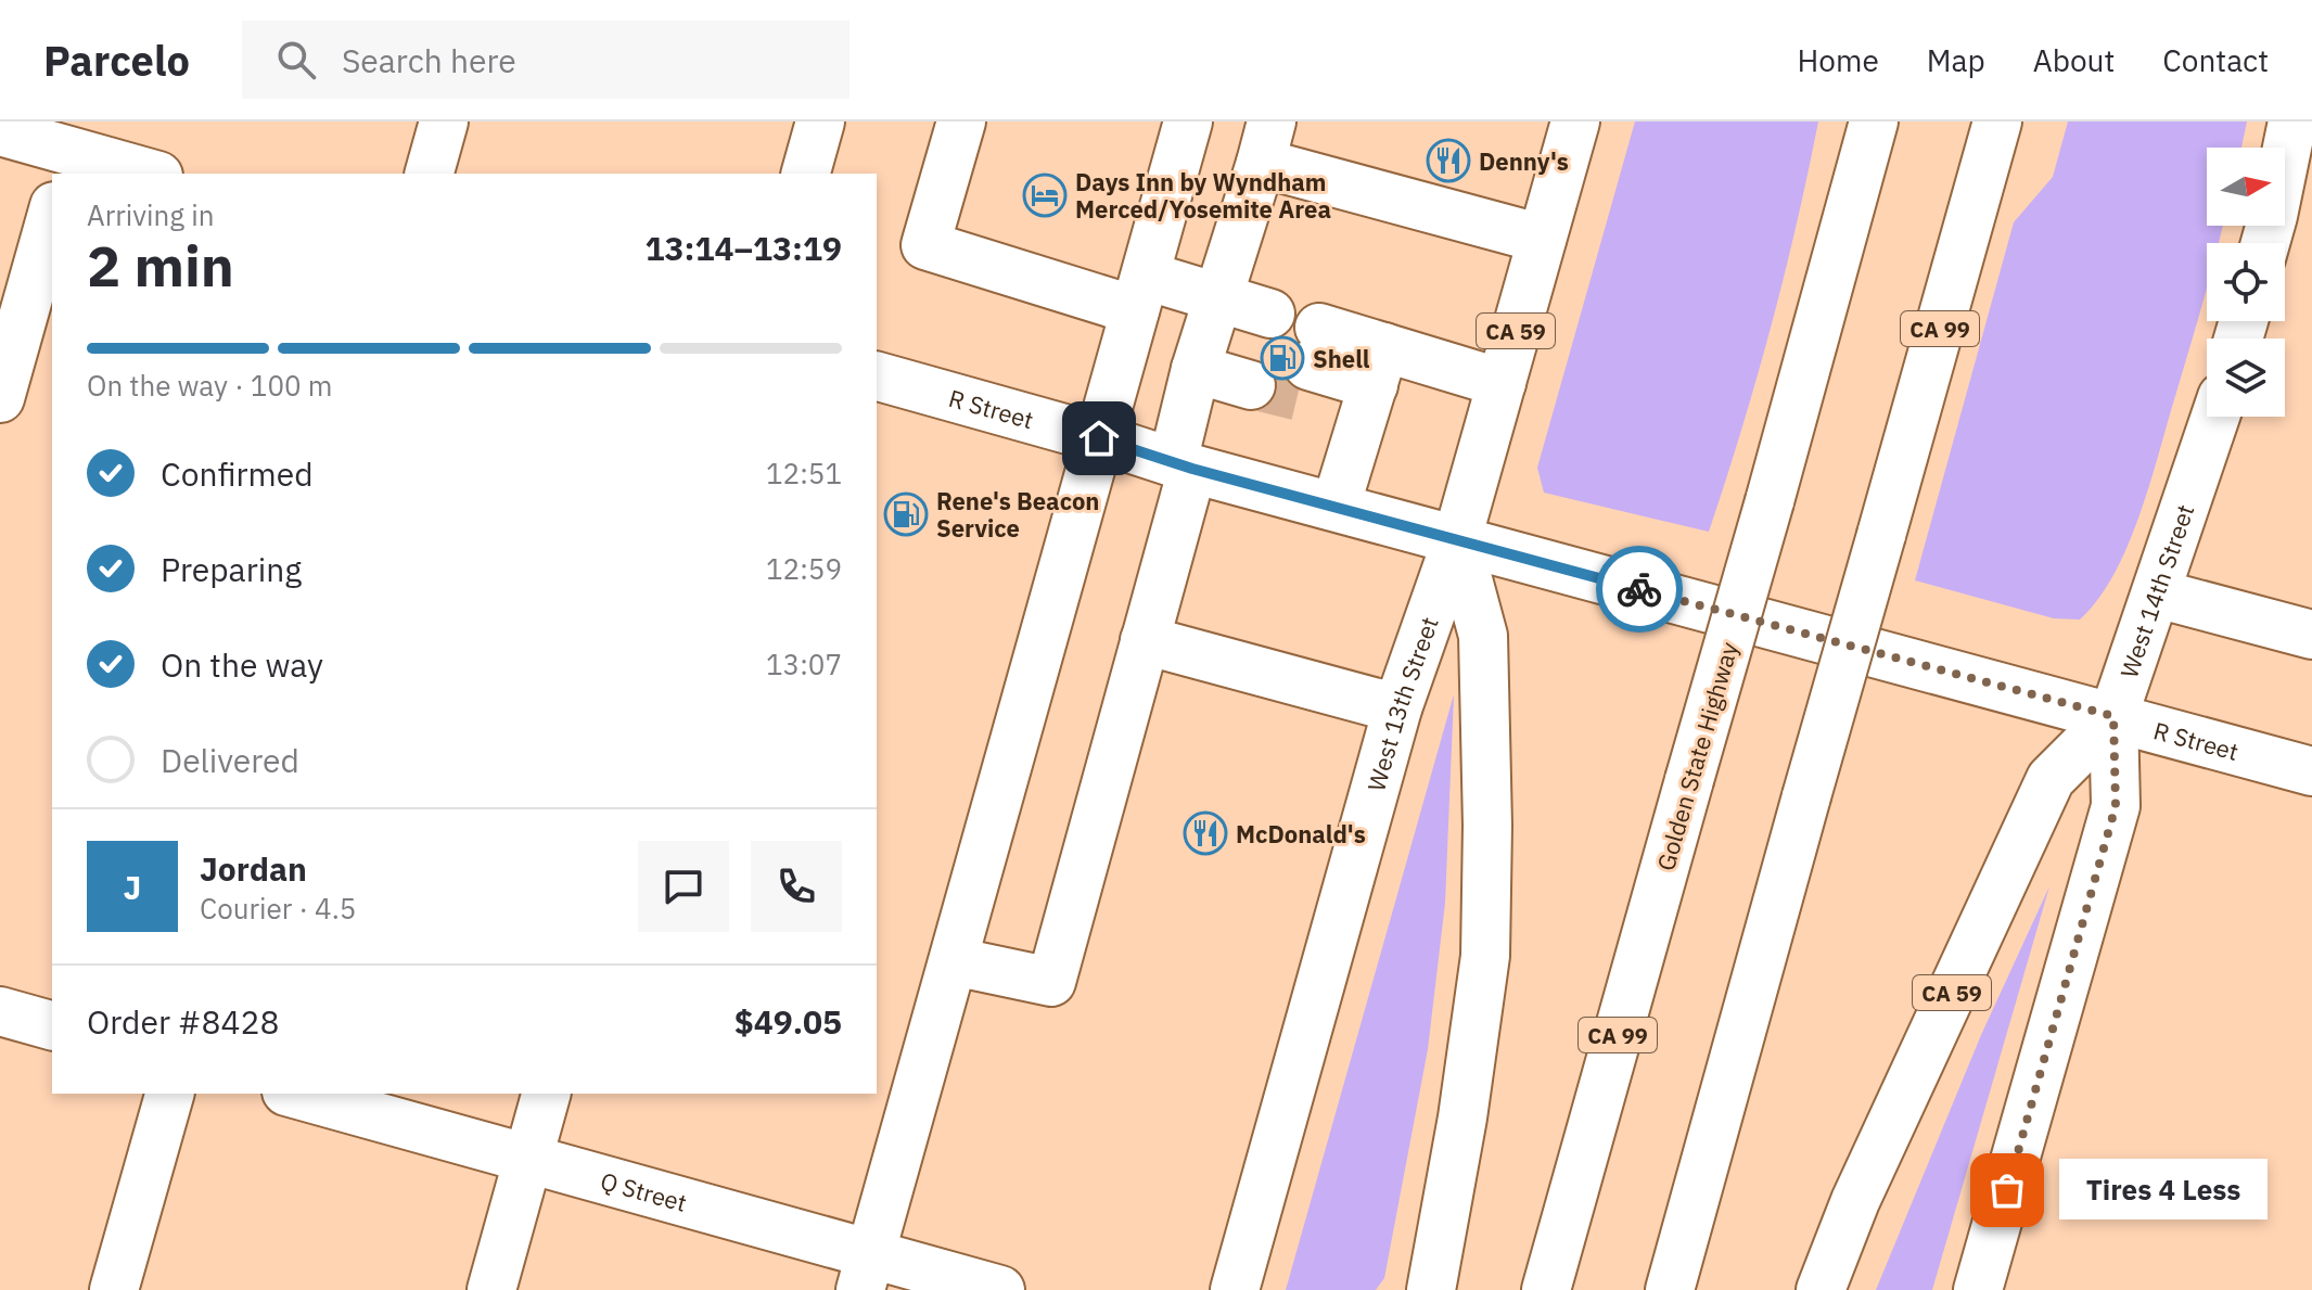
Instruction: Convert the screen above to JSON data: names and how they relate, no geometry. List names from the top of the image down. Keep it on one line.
{"streets":{"main road":["CA 99","CA 59","R Street","West 14th Street","West 13th Street","Golden State Highway","Q Street"]},"crossings":[["CA 59","R Street"],["CA 59","West 14th Street"],["R Street","West 14th Street"],["R Street","West 13th Street"]],"places":{"restaurant":["Denny's","McDonald's"],"hotel":["Days Inn by Wyndham Merced/Yosemite Area"],"fuel station":["Shell","Rene's Beacon Service"],"other":["Tires 4 Less"]},"north":"right","page":{"header":"Parcelo","search":"Search here","nav":["Home","Map","About","Contact"],"heading":["2 min","Arriving in","13:14–13:19"],"panel":["Jordan","Courier · 4.5","Order #8428","$49.05"],"bar":"On the way · 100 m","list":[["Confirmed","12:51"],["Preparing","12:59"],["On the way","13:07"],"Delivered"],"round":"J","bubble":"Tires 4 Less"}}
